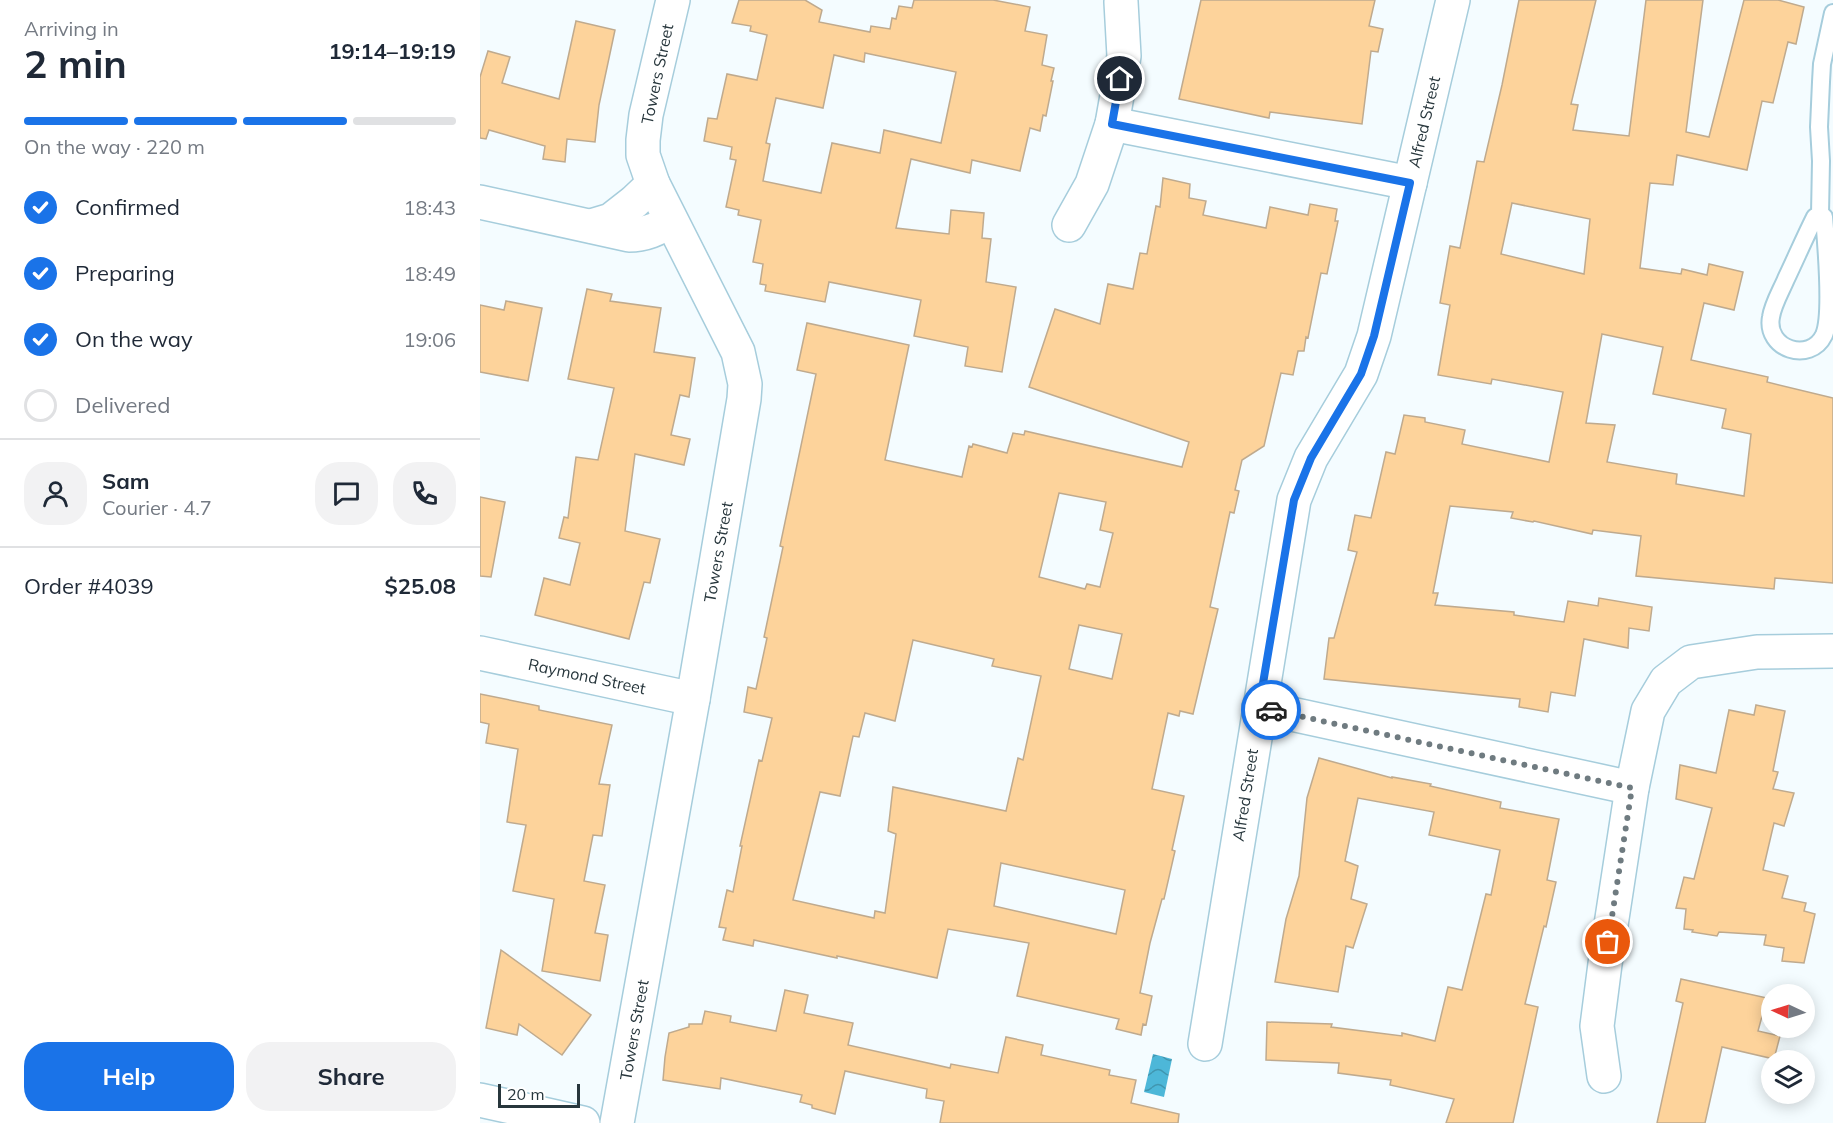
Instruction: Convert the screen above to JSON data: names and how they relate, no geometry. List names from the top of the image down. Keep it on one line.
{"streets":{"street":["Towers Street","Alfred Street","Raymond Street"]},"crossings":[["Towers Street","Raymond Street"]],"scale_bar":"20 m","north":"left","page":{"heading":["2 min","Arriving in","19:14–19:19"],"panel":["Sam","Courier · 4.7","Order #4039","$25.08"],"bar":"On the way · 220 m","list":[["Confirmed","18:43"],["Preparing","18:49"],["On the way","19:06"],"Delivered"],"buttons":["Help","Share"],"scale":"20 m"}}
